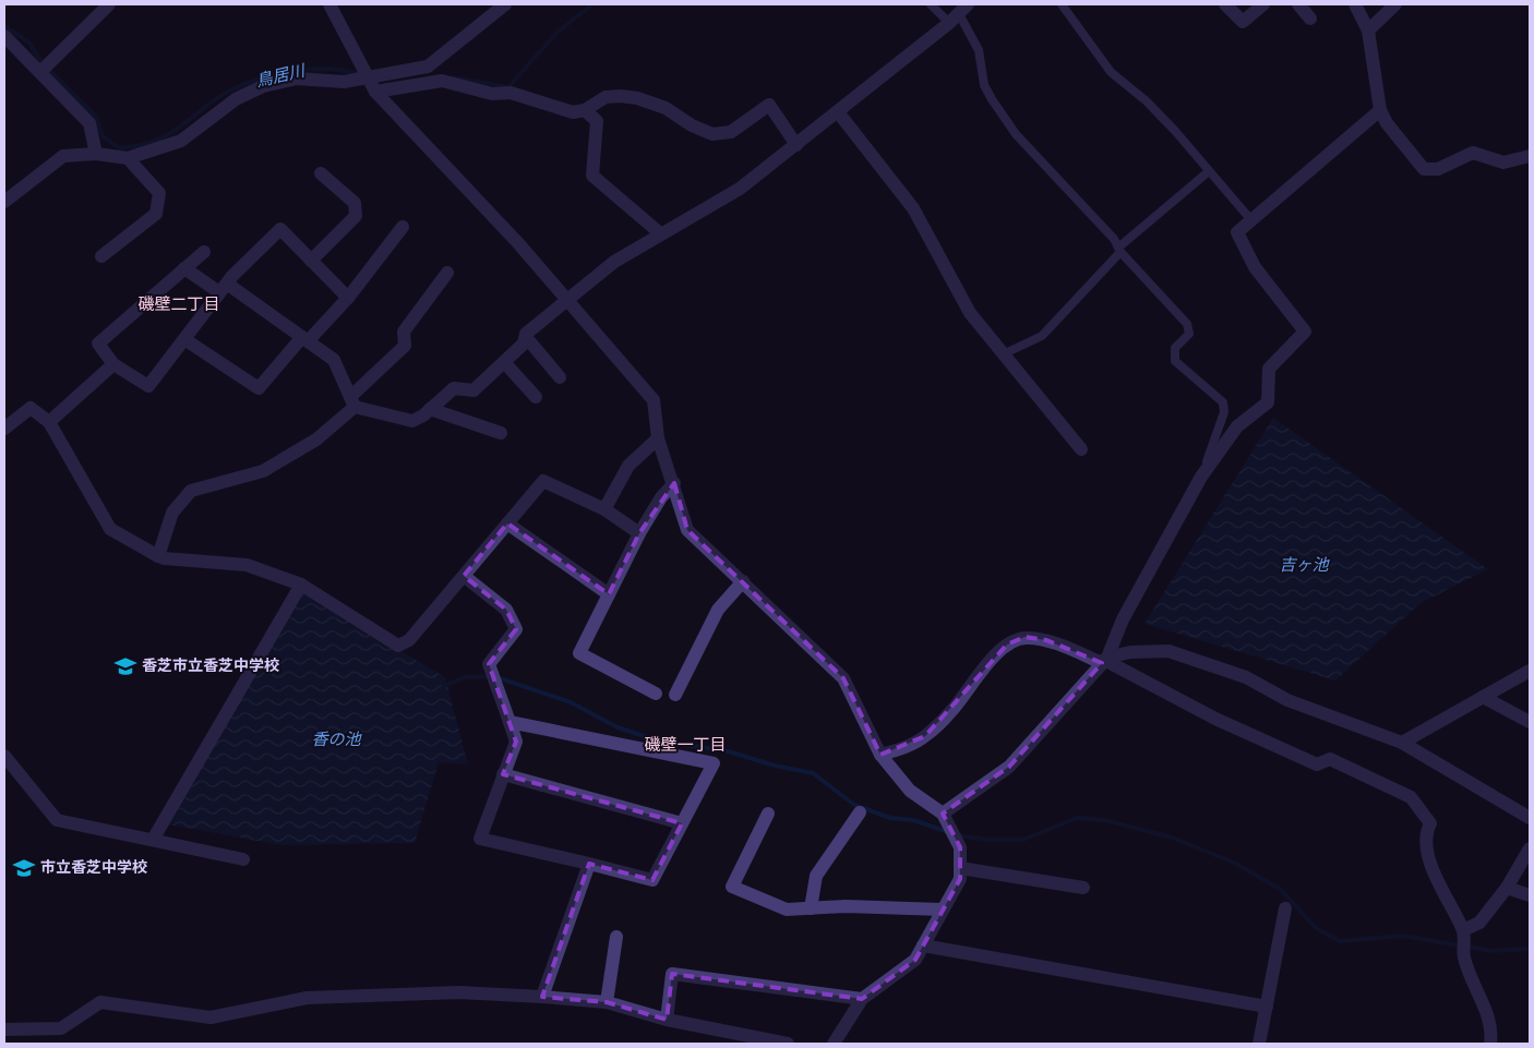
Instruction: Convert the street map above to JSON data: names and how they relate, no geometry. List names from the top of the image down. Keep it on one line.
{"districts":["磯壁二丁目","磯壁一丁目"],"water":["鳥居川","吉ヶ池","香の池"],"places":{"school or university":["香芝市立香芝中学校","市立香芝中学校"]}}
